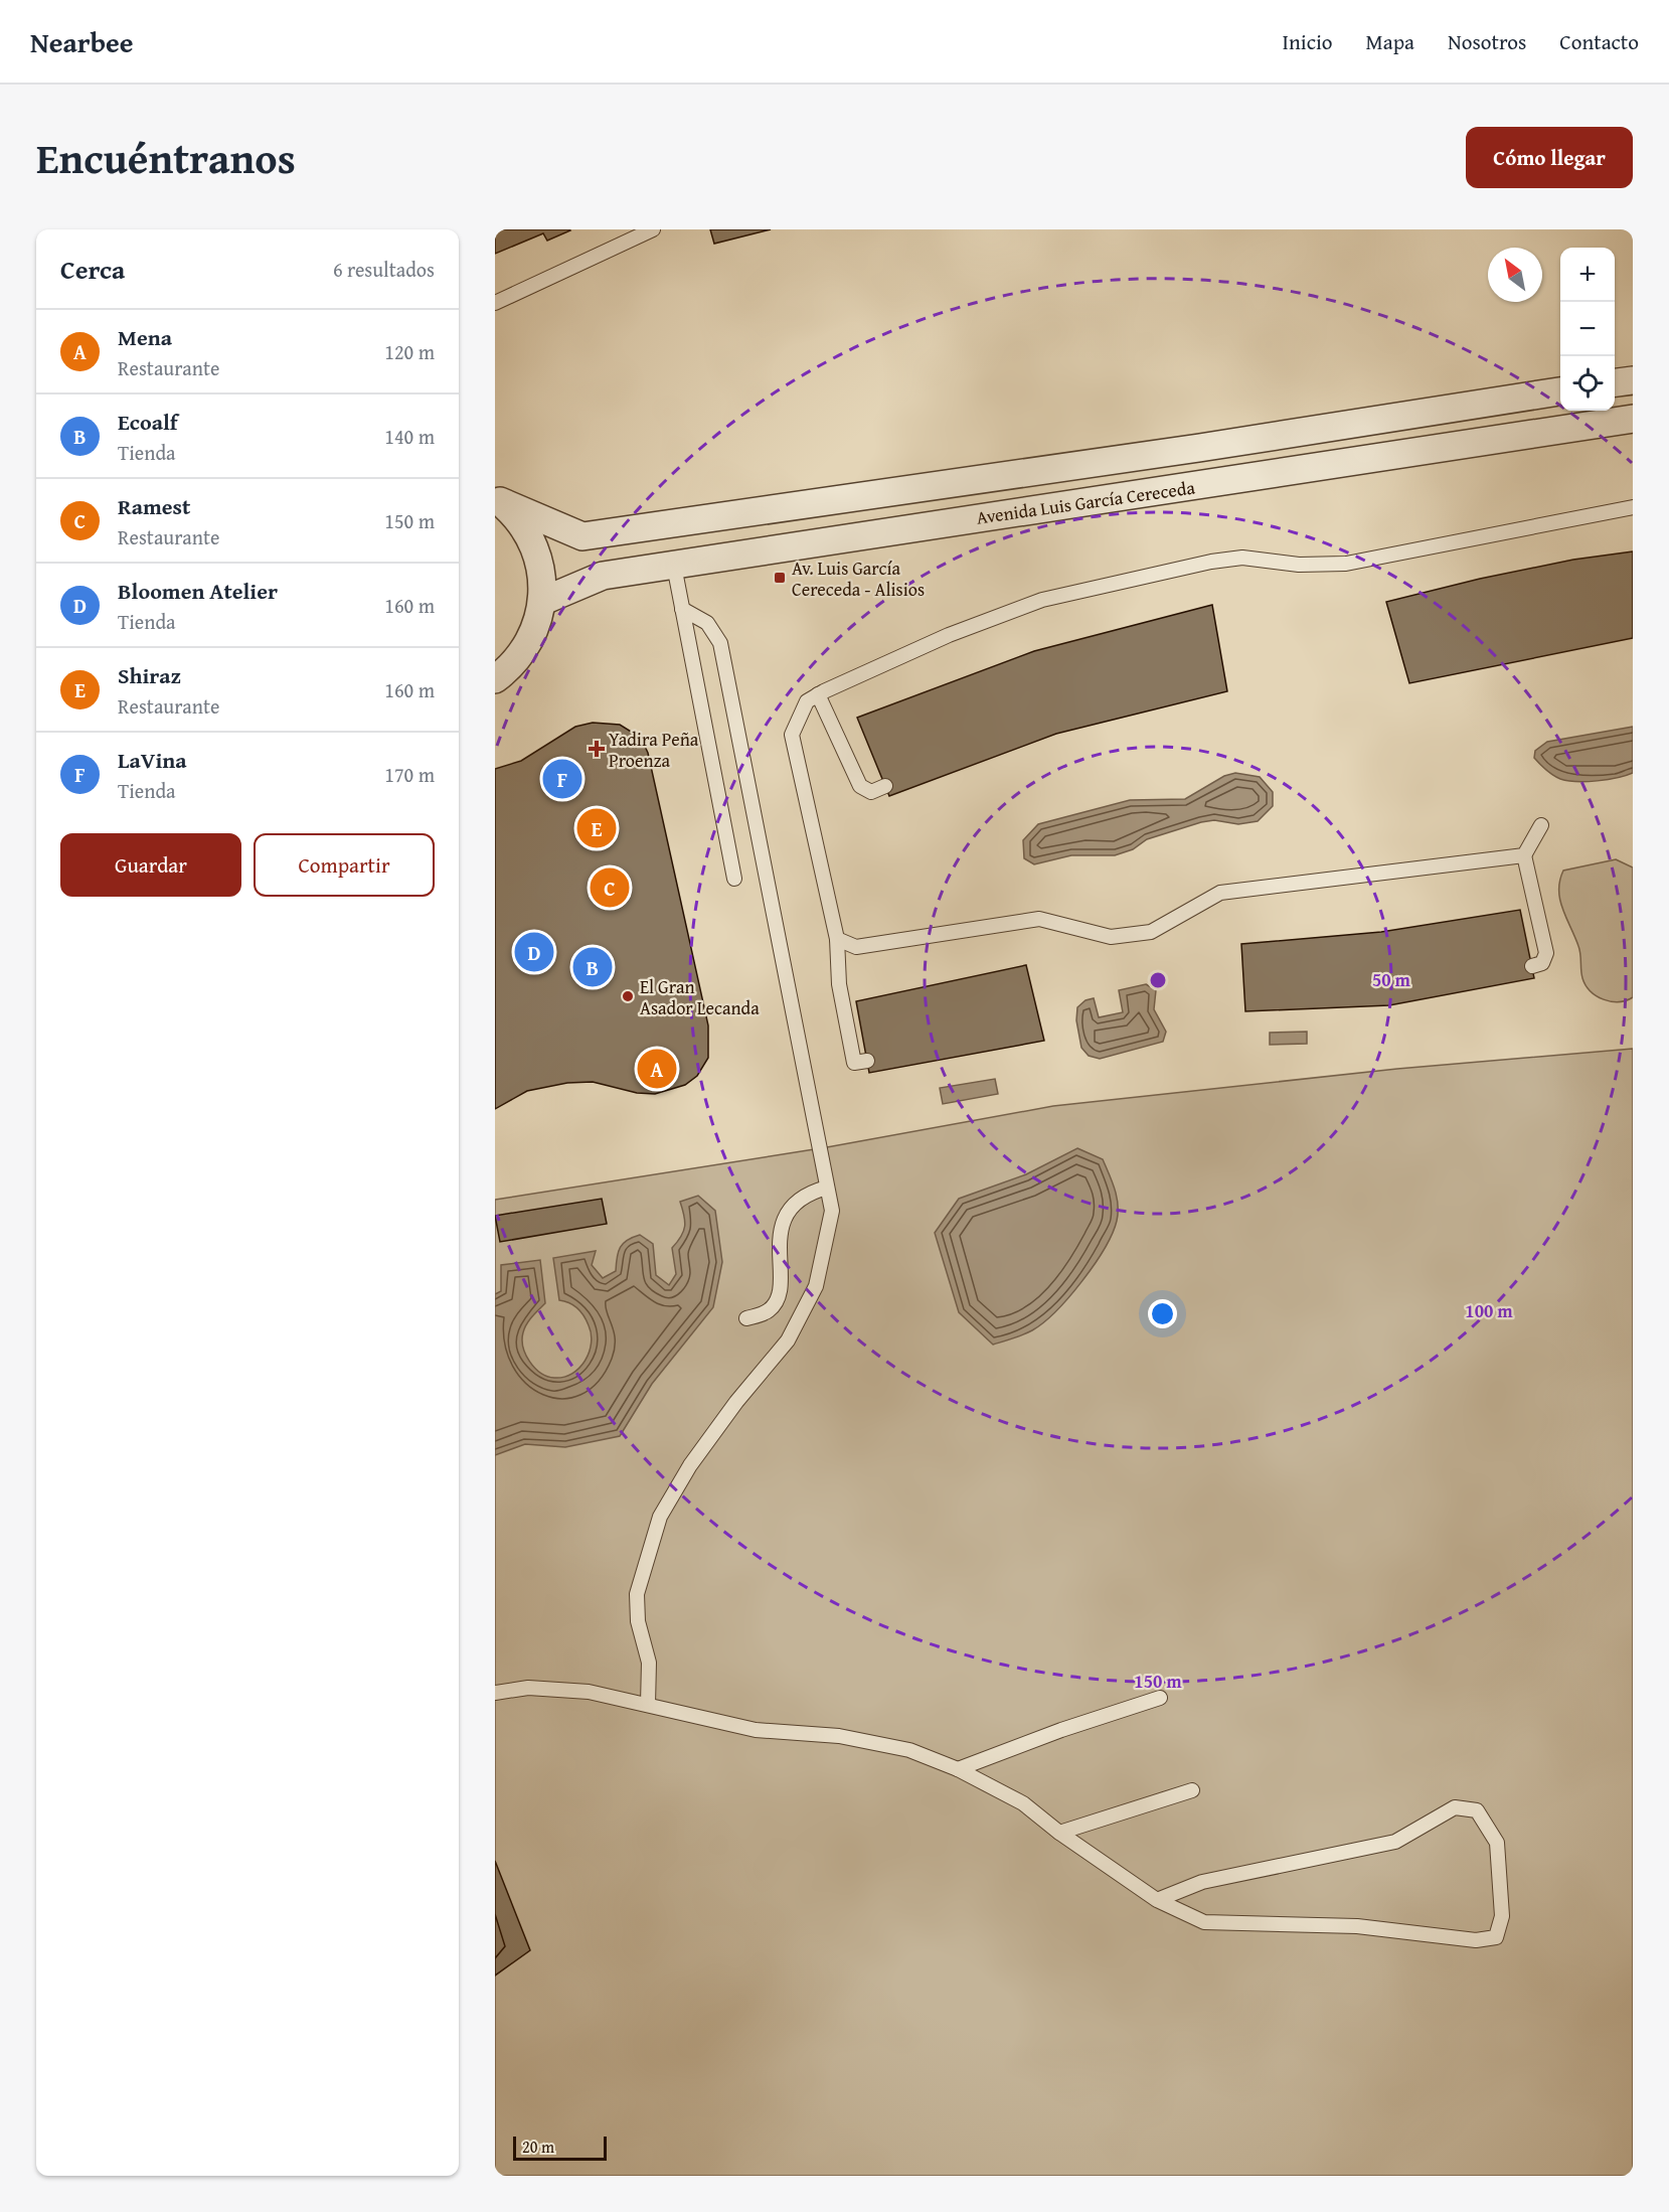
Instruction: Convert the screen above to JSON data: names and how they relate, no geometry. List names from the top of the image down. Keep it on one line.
{"streets":{"street":["Avenida Luis García Cereceda"]},"places":{"transit":["Av. Luis García Cereceda - Alisios"],"health":["Yadira Peña Proenza"],"other":["El Gran Asador Lecanda"]},"scale_bar":"20 m","north":"top left","page":{"header":"Nearbee","nav":["Inicio","Mapa","Nosotros","Contacto"],"title":"Encuéntranos","buttons":["Cómo llegar",["Guardar","Compartir"]],"heading":["Cerca","6 resultados"],"map_buttons":["+","−"],"list":[{"mark":"A","name":"Mena","note":"Restaurante","value":"120 m"},{"mark":"B","name":"Ecoalf","note":"Tienda","value":"140 m"},{"mark":"C","name":"Ramest","note":"Restaurante","value":"150 m"},{"mark":"D","name":"Bloomen Atelier","note":"Tienda","value":"160 m"},{"mark":"E","name":"Shiraz","note":"Restaurante","value":"160 m"},{"mark":"F","name":"LaVina","note":"Tienda","value":"170 m"}],"pins":["F","E","C","D","B","A"],"scale":"20 m"},"rings":["50 m","100 m","150 m"]}
